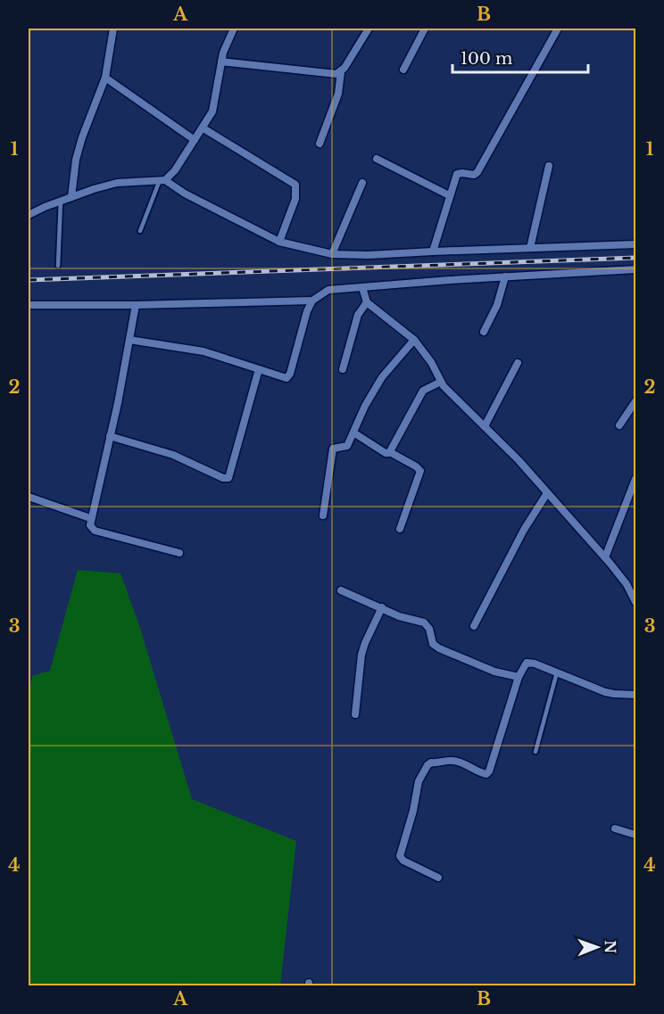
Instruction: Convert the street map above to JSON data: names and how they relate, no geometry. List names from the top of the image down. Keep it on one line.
{"scale_bar":"100 m","north":"right","grid":{"columns":["A","B"],"rows":["1","2","3","4"]}}
